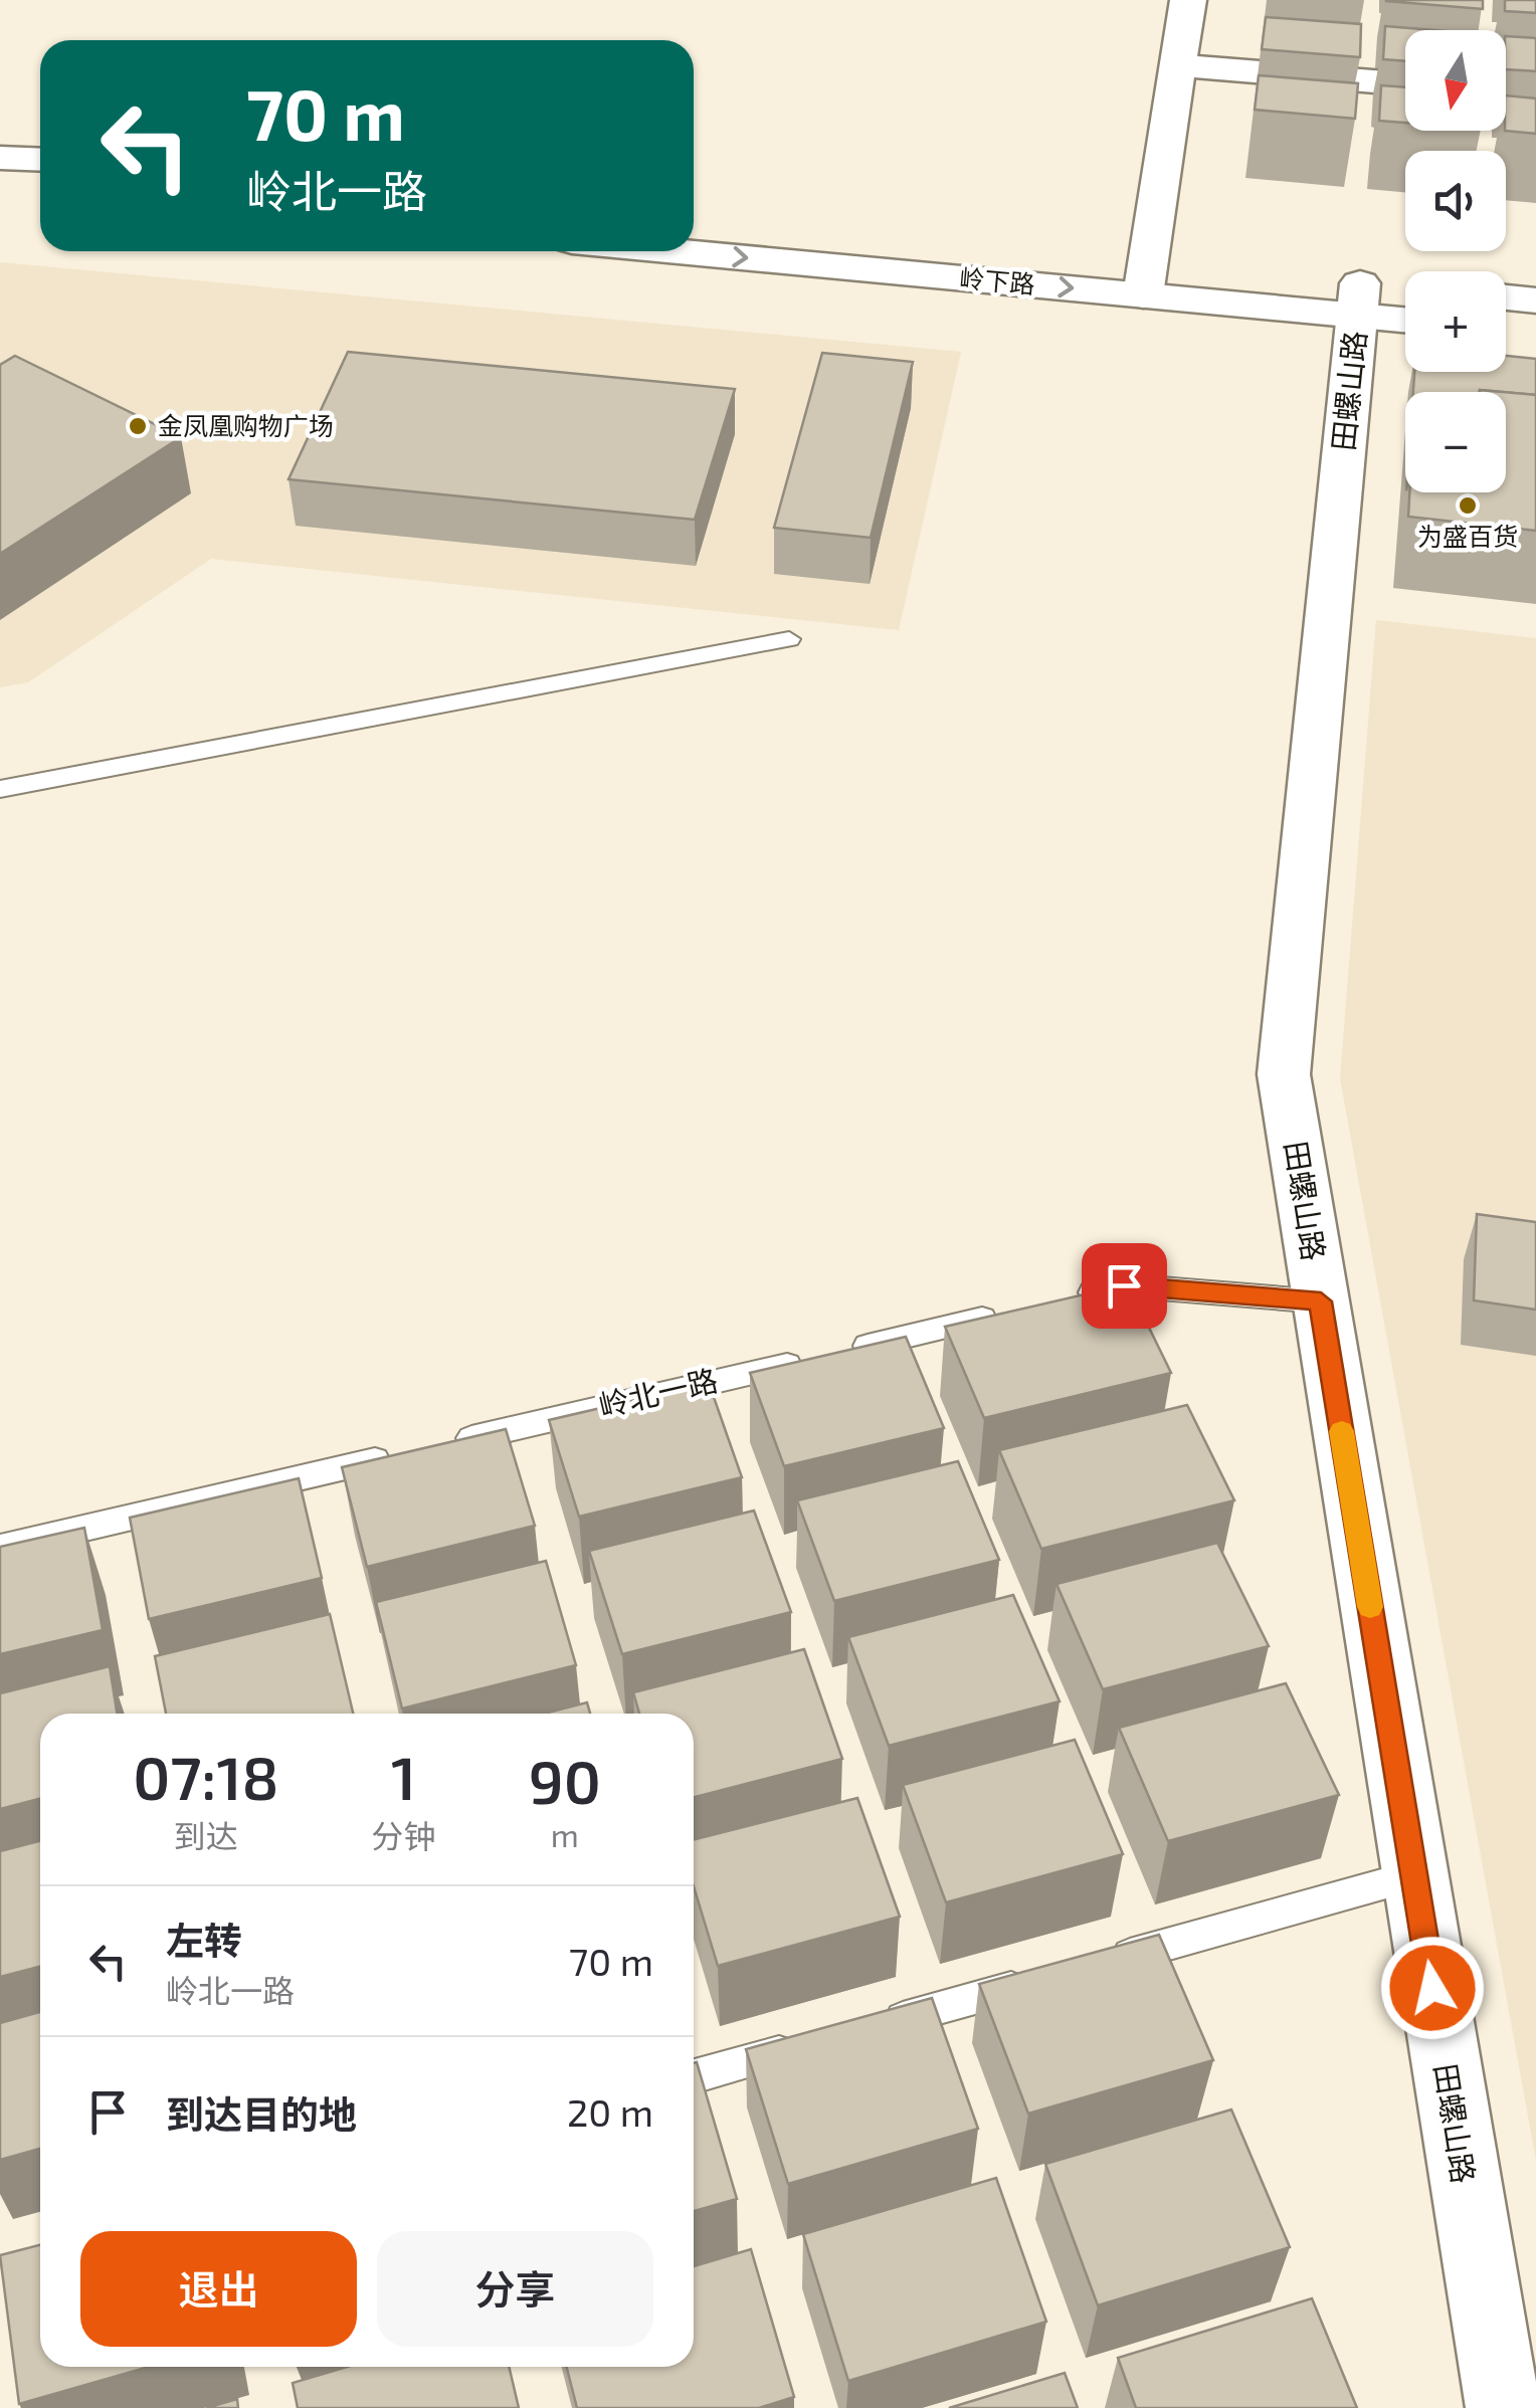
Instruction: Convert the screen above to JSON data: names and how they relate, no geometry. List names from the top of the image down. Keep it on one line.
{"streets":{"street":["岭下路","田螺山路"],"lane":["岭北一路"]},"crossings":[["岭下路","田螺山路"]],"places":["金凤凰购物广场","为盛百货"],"north":"bottom","page":{"map_buttons":["+","−"],"turn":["70 m","岭北一路"],"eta":["07:18","到达","1","分钟","90","m"],"list":[{"name":"左转","note":"岭北一路","value":"70 m"},{"name":"到达目的地","value":"20 m"}],"buttons":["退出","分享"]}}
